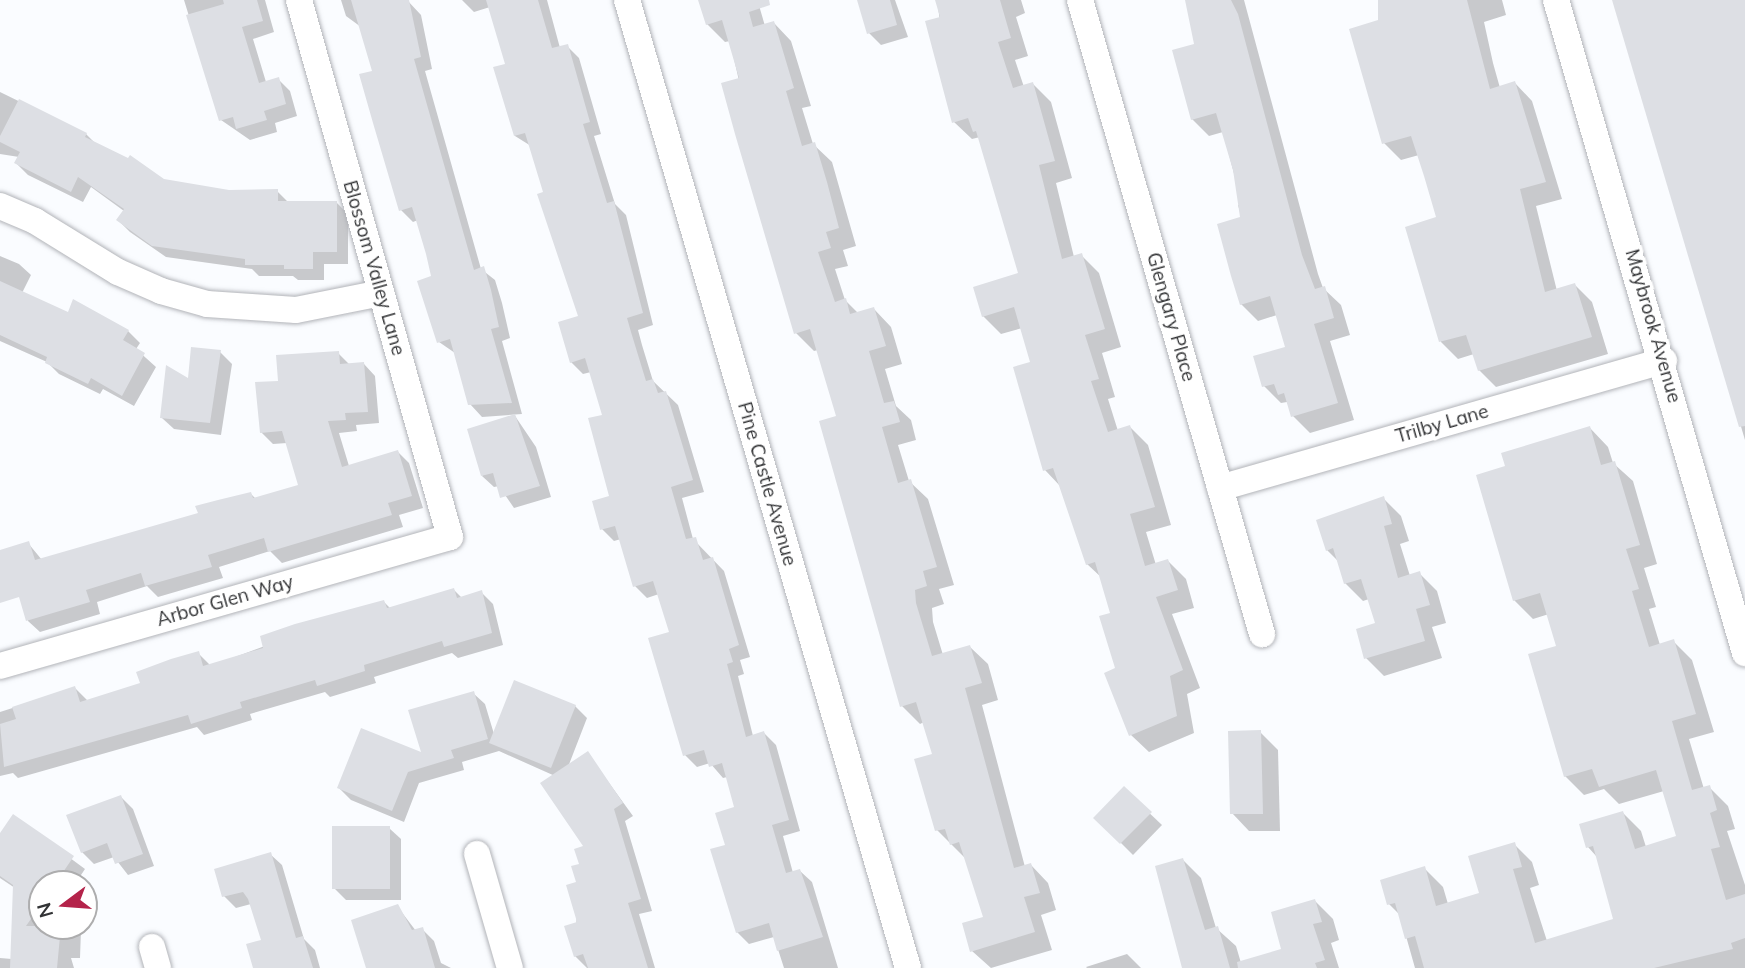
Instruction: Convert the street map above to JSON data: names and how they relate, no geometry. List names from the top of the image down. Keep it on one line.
{"streets":{"street":["Blossom Valley Lane","Glengary Place","Maybrook Avenue","Trilby Lane","Pine Castle Avenue","Arbor Glen Way"]},"crossings":[["Blossom Valley Lane","Arbor Glen Way"],["Glengary Place","Trilby Lane"],["Maybrook Avenue","Trilby Lane"]],"north":"left"}
